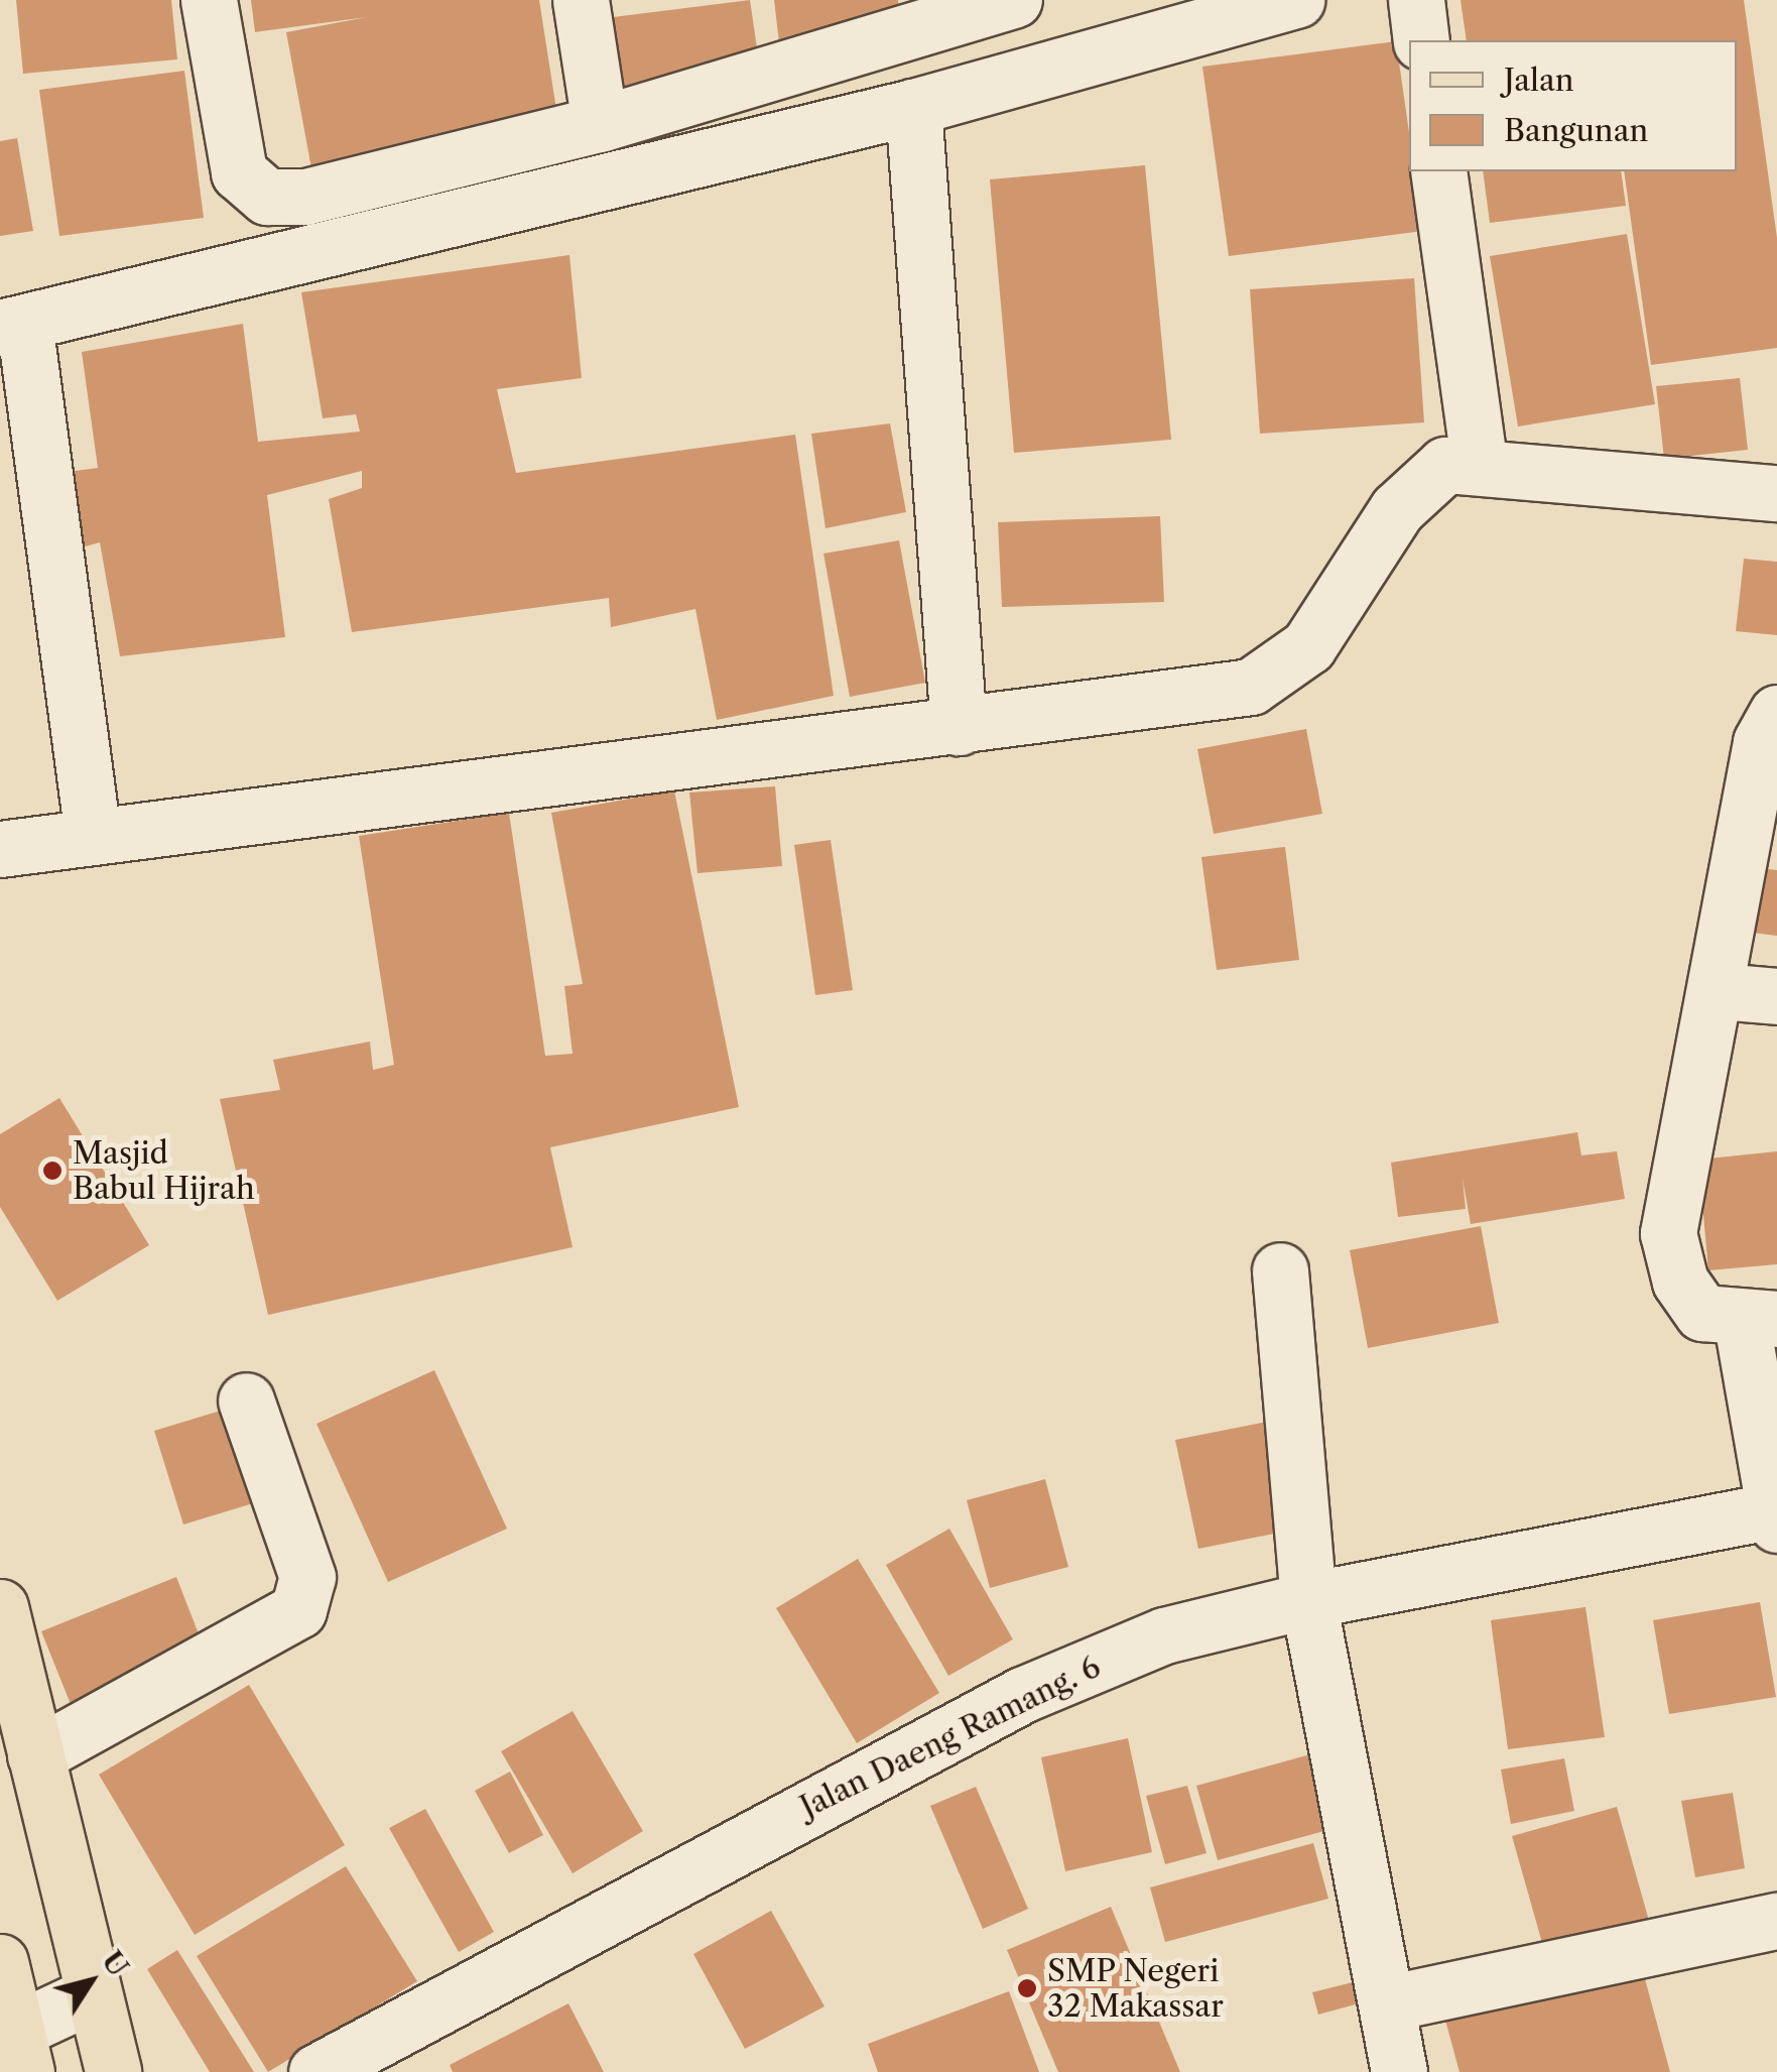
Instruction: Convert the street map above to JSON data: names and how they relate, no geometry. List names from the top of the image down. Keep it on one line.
{"streets":{"street":["Jalan Daeng Ramang. 6"]},"places":["Masjid Babul Hijrah","SMP Negeri 32 Makassar"],"legend":["Jalan","Bangunan"],"north":"top right"}
